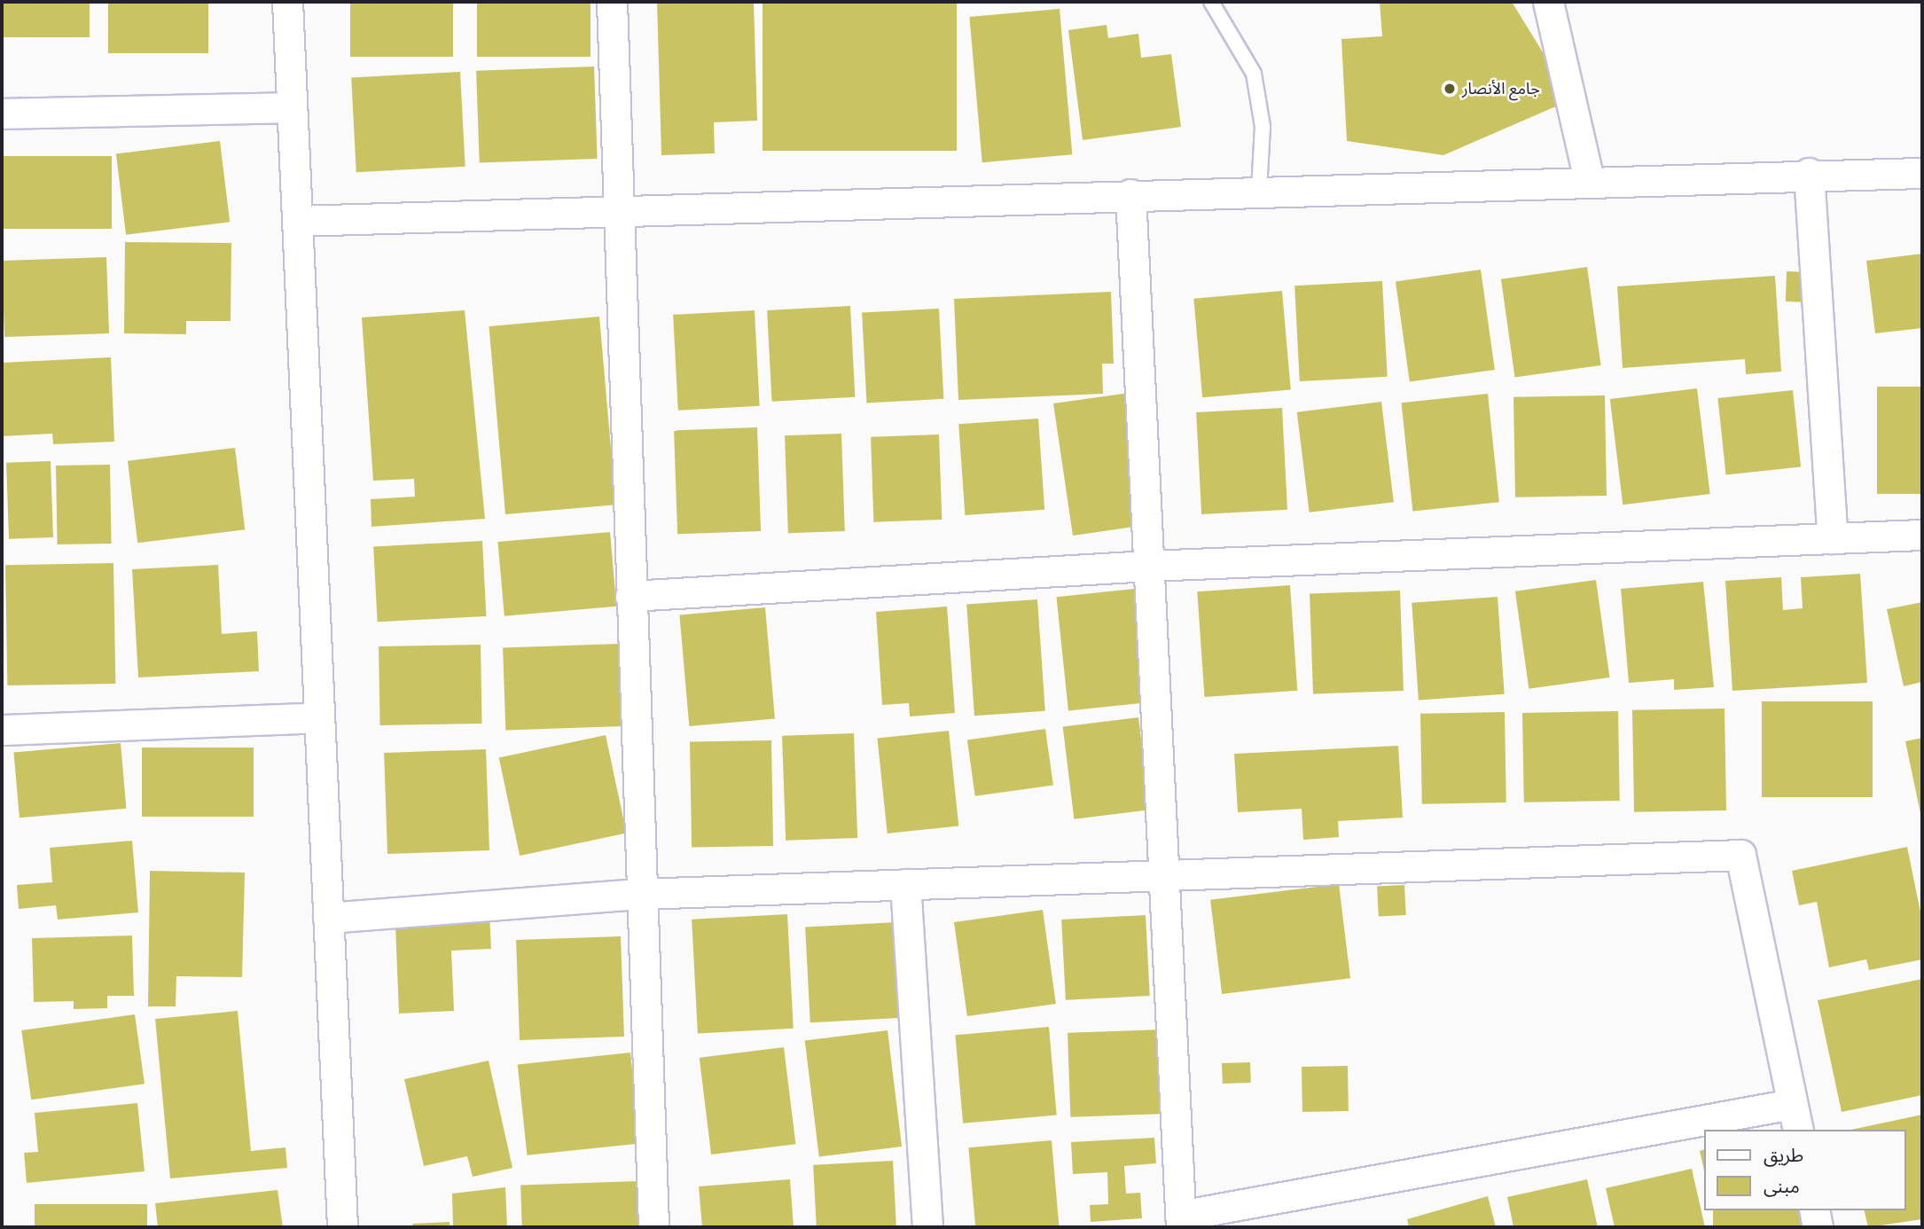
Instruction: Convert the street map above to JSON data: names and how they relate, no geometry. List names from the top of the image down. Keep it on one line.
{"places":["جامع الأنصار"],"legend":["طريق","مبنى"]}
